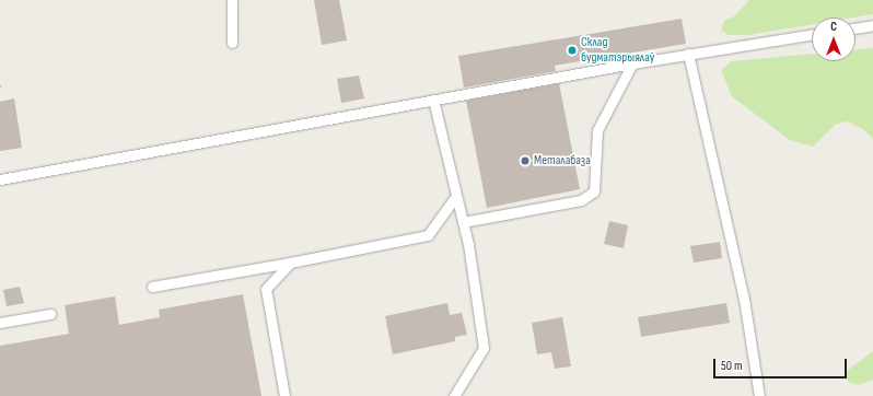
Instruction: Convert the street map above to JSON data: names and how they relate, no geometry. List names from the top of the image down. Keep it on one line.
{"places":["Склад будматэрыялаў","Металабаза"],"scale_bar":"50 m","north":"top"}
